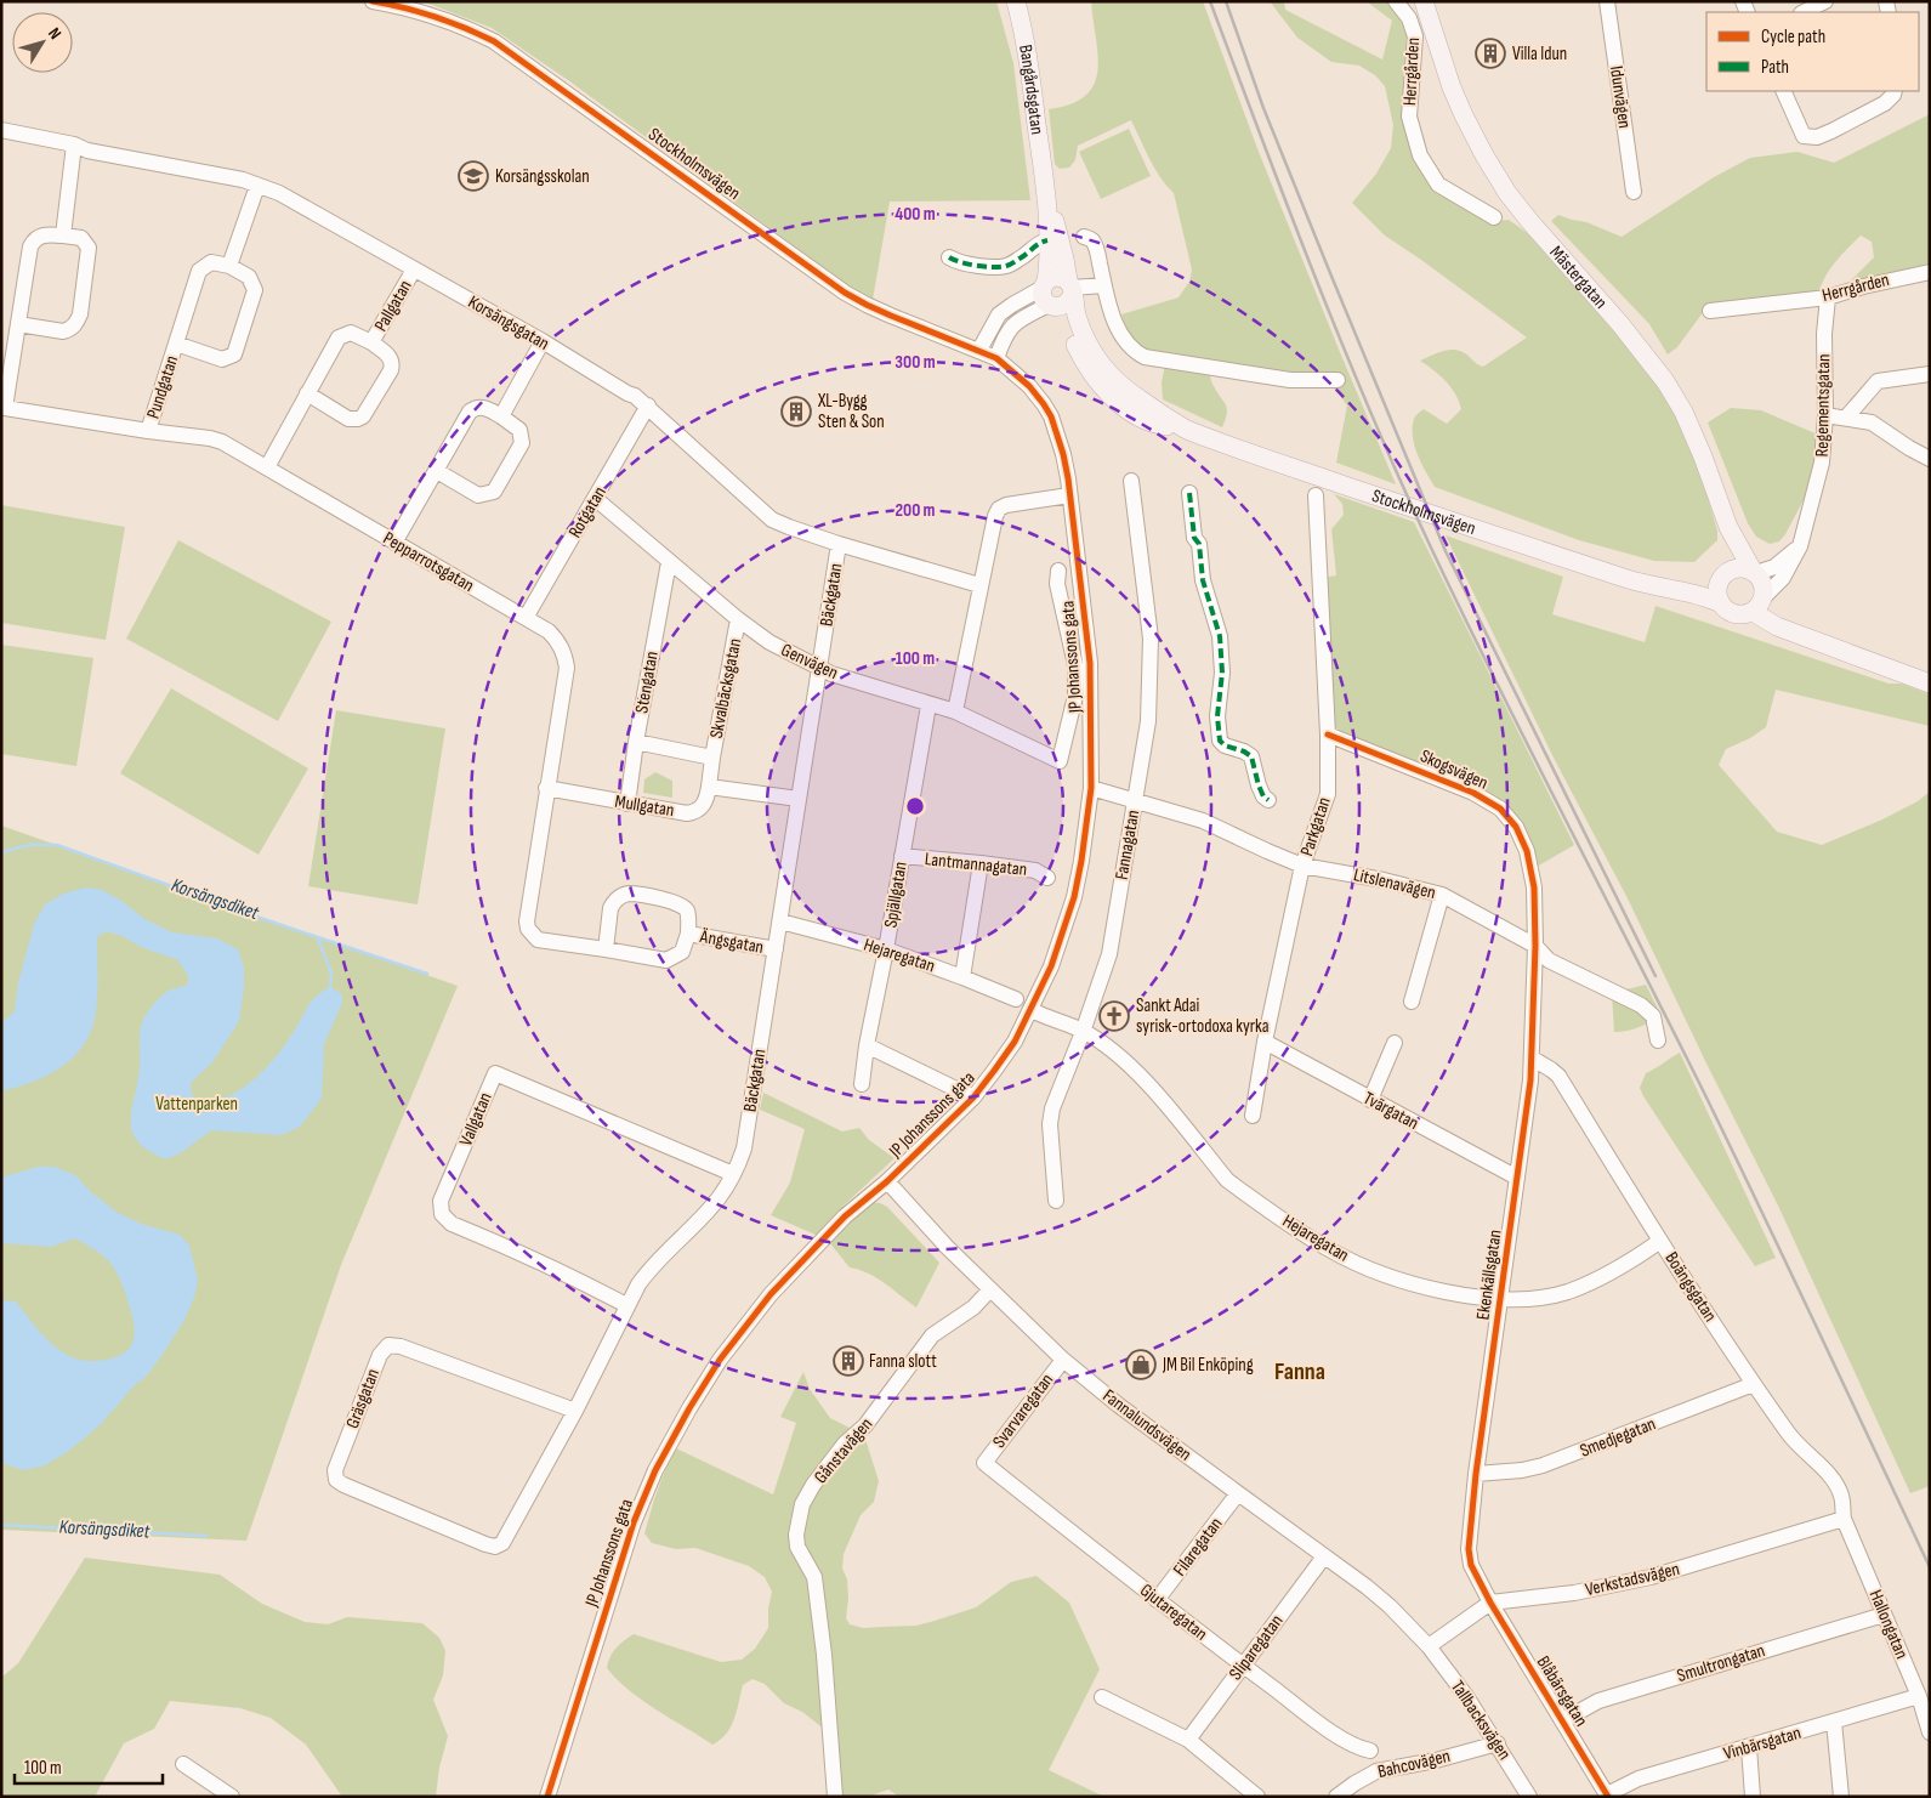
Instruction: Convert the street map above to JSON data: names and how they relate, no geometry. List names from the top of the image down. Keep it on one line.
{"streets":{"main road":["Bangårdsgatan","Stockholmsvägen","Mästergatan"],"street":["Herrgården","Idunvägen","Pallgatan","Korsängsgatan","Pundgatan","Regementsgatan","Rotgatan","Pepparrotsgatan","Bäckgatan","JP Johanssons gata","Genvägen","Stengatan","Skvalbäcksgatan","Skogsvägen","Mullgatan","Parkgatan","Fannagatan","Lantmannagatan","Litslenavägen","Spjällgatan","Ängsgatan","Hejaregatan","Tvärgatan","Vallgatan","Ekenkällsgatan","Boängsgatan","Gräsgatan","Svarvaregatan","Fannalundsvägen","Smedjegatan","Gånstavägen","Filaregatan","Verkstadsvägen","Gjutaregatan","Hallongatan","Sliparegatan","Smultrongatan","Blåbärsgatan","Tallbacksvägen","Vinbärsgatan","Bahcovägen"]},"crossings":[["Herrgården","Regementsgatan"],["Bangårdsgatan","Stockholmsvägen"],["Stockholmsvägen","Mästergatan"],["Stockholmsvägen","Regementsgatan"],["Stockholmsvägen","JP Johanssons gata"],["Mästergatan","Regementsgatan"],["Pallgatan","Korsängsgatan"],["Pallgatan","Pepparrotsgatan"],["Korsängsgatan","Rotgatan"],["Korsängsgatan","Bäckgatan"],["Pundgatan","Pepparrotsgatan"],["Rotgatan","Pepparrotsgatan"],["Rotgatan","Genvägen"],["Pepparrotsgatan","Mullgatan"],["Pepparrotsgatan","Ängsgatan"],["Bäckgatan","Genvägen"],["Bäckgatan","Ängsgatan"],["Bäckgatan","Hejaregatan"],["Bäckgatan","Vallgatan"],["Bäckgatan","Gräsgatan"],["JP Johanssons gata","Litslenavägen"],["JP Johanssons gata","Hejaregatan"],["JP Johanssons gata","Fannalundsvägen"],["Genvägen","Stengatan"],["Genvägen","Skvalbäcksgatan"],["Genvägen","Spjällgatan"],["Stengatan","Skvalbäcksgatan"],["Stengatan","Mullgatan"],["Skvalbäcksgatan","Mullgatan"],["Skogsvägen","Parkgatan"],["Skogsvägen","Litslenavägen"],["Skogsvägen","Ekenkällsgatan"],["Parkgatan","Litslenavägen"],["Parkgatan","Tvärgatan"],["Fannagatan","Litslenavägen"],["Fannagatan","Hejaregatan"],["Lantmannagatan","Spjällgatan"],["Litslenavägen","Ekenkällsgatan"],["Spjällgatan","Hejaregatan"],["Hejaregatan","Ekenkällsgatan"],["Hejaregatan","Boängsgatan"],["Tvärgatan","Ekenkällsgatan"],["Ekenkällsgatan","Boängsgatan"],["Ekenkällsgatan","Smedjegatan"],["Ekenkällsgatan","Verkstadsvägen"],["Ekenkällsgatan","Blåbärsgatan"],["Boängsgatan","Smedjegatan"],["Boängsgatan","Verkstadsvägen"],["Boängsgatan","Hallongatan"],["Svarvaregatan","Fannalundsvägen"],["Svarvaregatan","Gjutaregatan"],["Fannalundsvägen","Gånstavägen"],["Fannalundsvägen","Filaregatan"],["Fannalundsvägen","Verkstadsvägen"],["Fannalundsvägen","Sliparegatan"],["Fannalundsvägen","Tallbacksvägen"],["Filaregatan","Gjutaregatan"],["Verkstadsvägen","Hallongatan"],["Verkstadsvägen","Blåbärsgatan"],["Verkstadsvägen","Tallbacksvägen"],["Gjutaregatan","Sliparegatan"],["Hallongatan","Smultrongatan"],["Hallongatan","Vinbärsgatan"],["Smultrongatan","Blåbärsgatan"],["Blåbärsgatan","Vinbärsgatan"],["Tallbacksvägen","Bahcovägen"]],"districts":["Fanna"],"water":["Korsängsdiket"],"parks":["Vattenparken"],"places":{"building":["Villa Idun","XL-Bygg Sten & Son","Fanna slott"],"school or university":["Korsängsskolan"],"church":["Sankt Adai syrisk-ortodoxa kyrka"],"shop":["JM Bil Enköping"]},"legend":["Cycle path","Path"],"scale_bar":"100 m","north":"top right","rings":["400 m","300 m","200 m","100 m"]}
